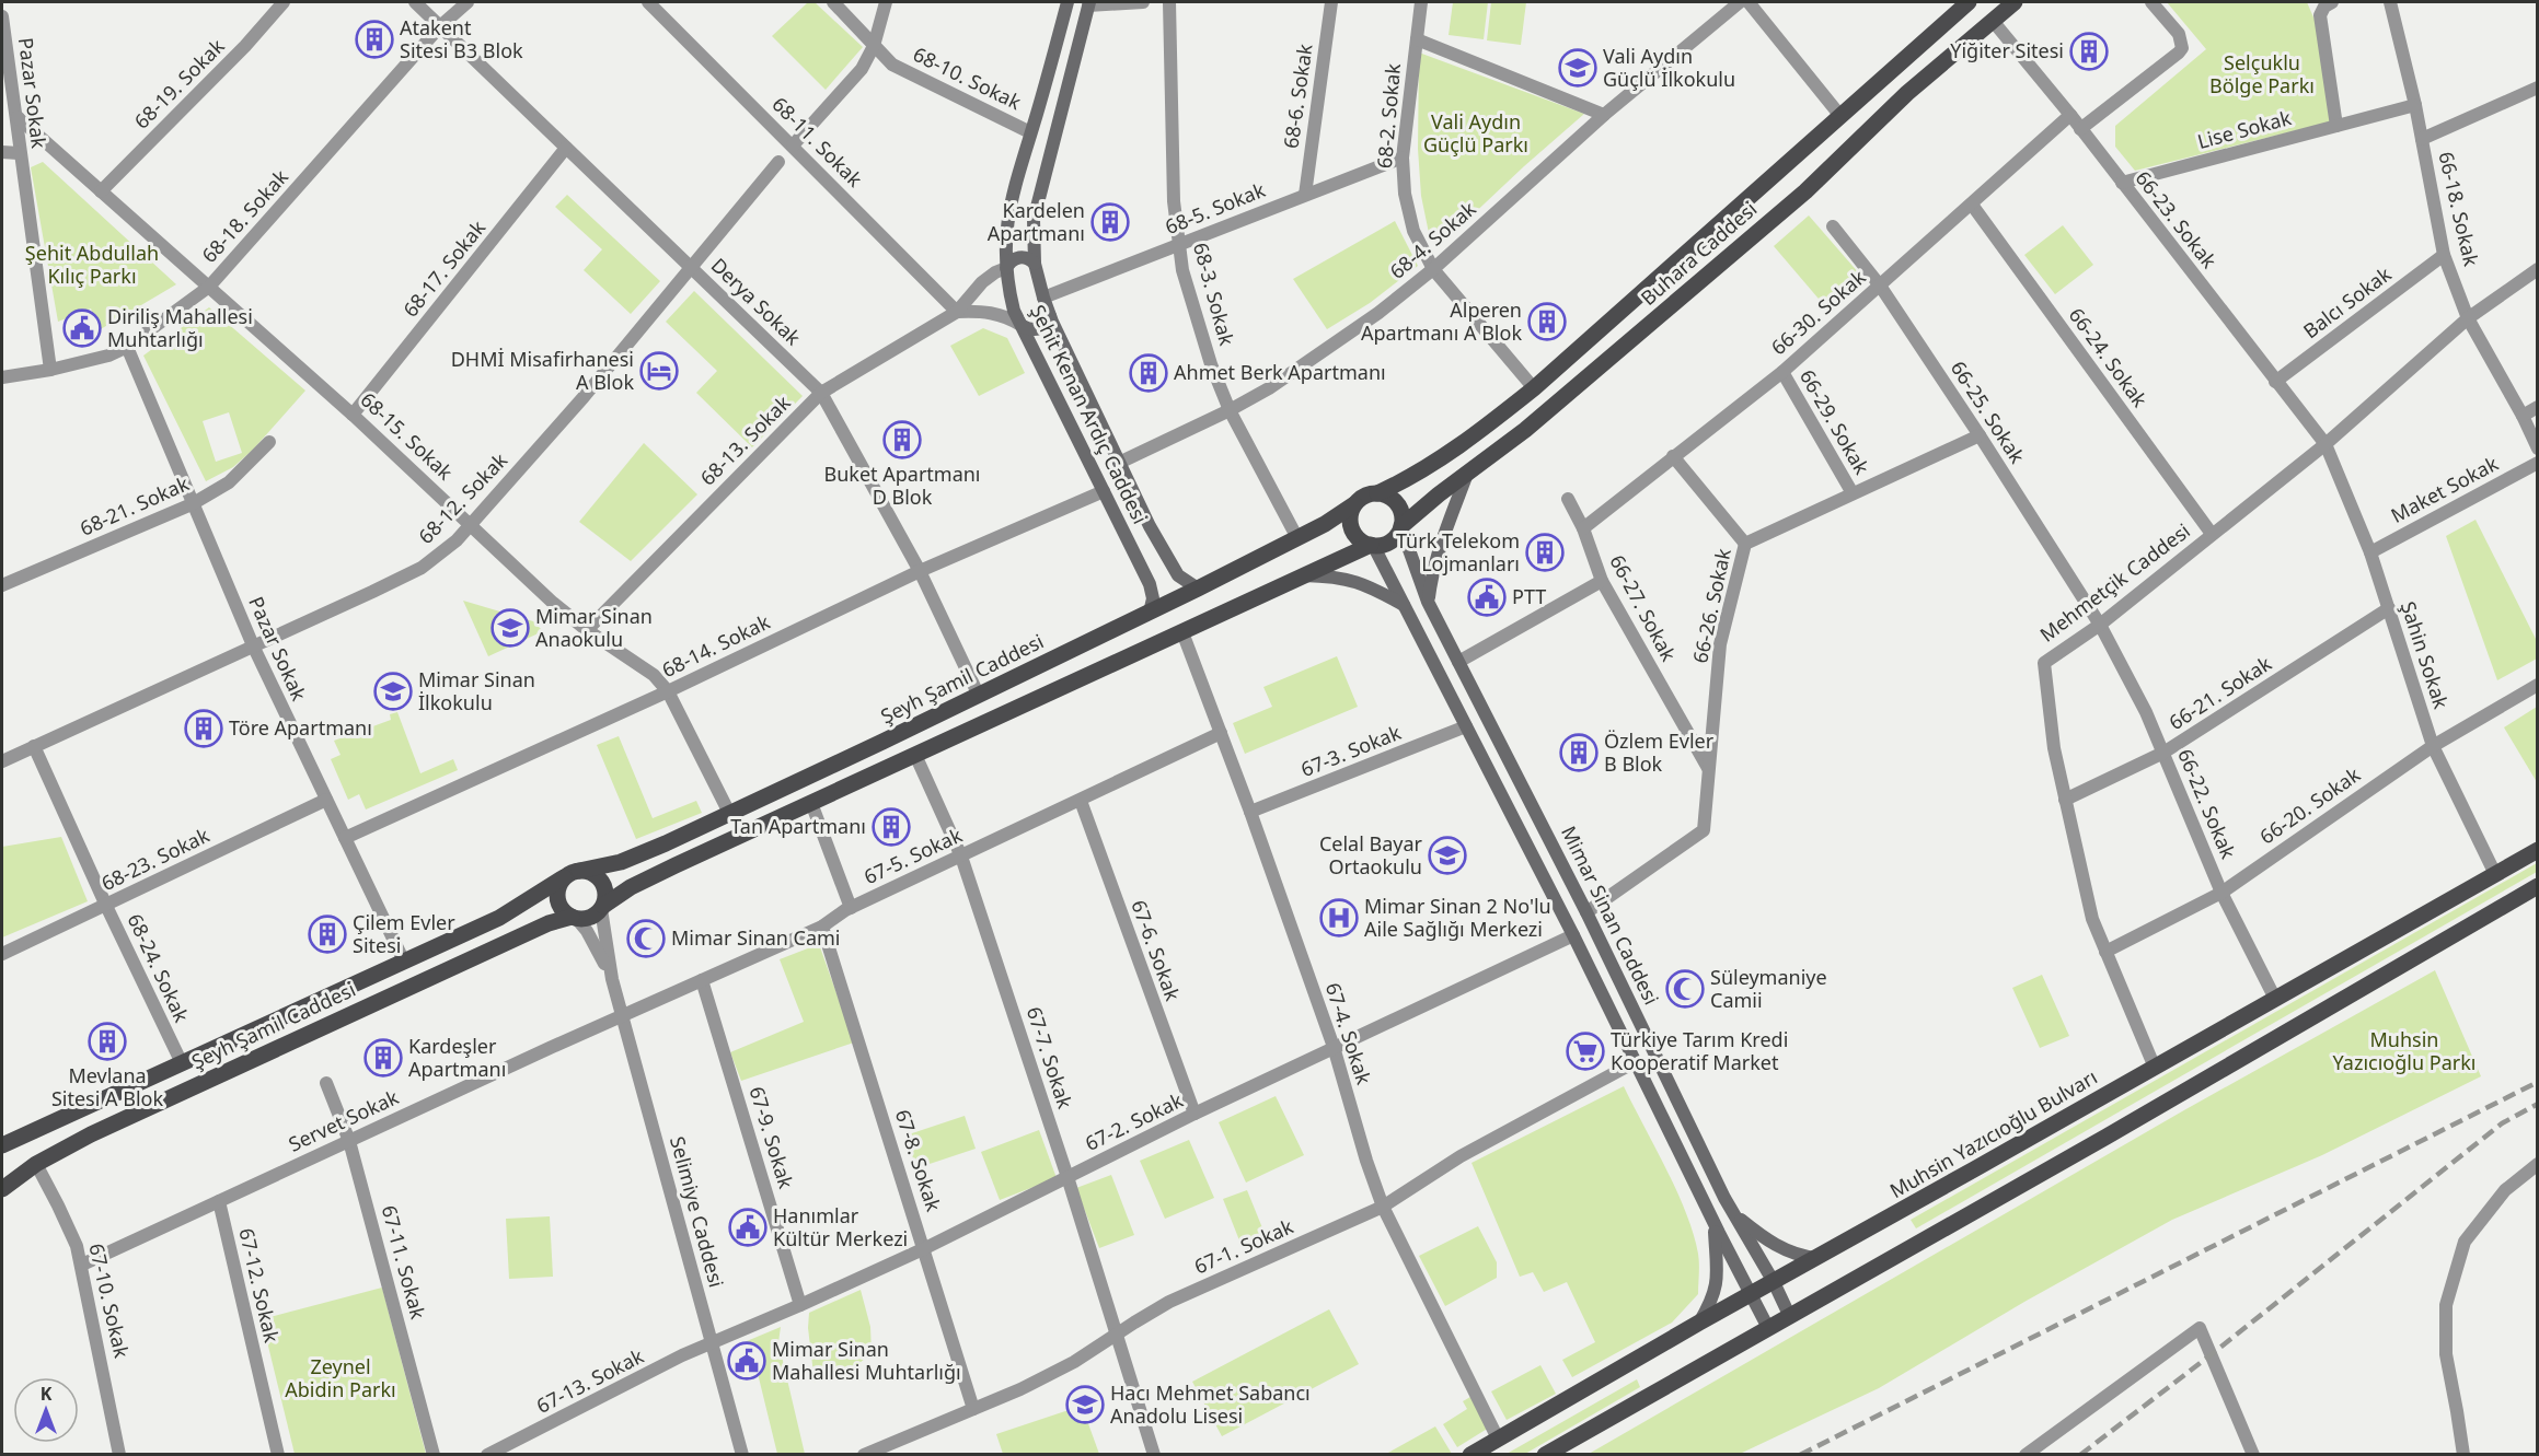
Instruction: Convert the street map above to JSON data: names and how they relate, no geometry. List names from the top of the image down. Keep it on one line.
{"streets":{"main road":["Buhara Caddesi","Şeyh Şamil Caddesi","Muhsin Yazıcıoğlu Bulvarı"],"street":["68-10. Sokak","68-19. Sokak","Pazar Sokak","68-6. Sokak","68-2. Sokak","Lise Sokak","68-11. Sokak","68-5. Sokak","66-18. Sokak","68-18. Sokak","66-23. Sokak","68-4. Sokak","68-17. Sokak","68-3. Sokak","Derya Sokak","Balcı Sokak","66-30. Sokak","66-24. Sokak","66-25. Sokak","Şehit Kenan Ardıç Caddesi","66-29. Sokak","68-15. Sokak","68-13. Sokak","Maket Sokak","68-12. Sokak","68-21. Sokak","Mehmetçik Caddesi","66-26. Sokak","66-27. Sokak","68-14. Sokak","Şahin Sokak","66-21. Sokak","67-3. Sokak","66-22. Sokak","66-20. Sokak","67-5. Sokak","68-23. Sokak","Mimar Sinan Caddesi","67-6. Sokak","68-24. Sokak","67-4. Sokak","67-7. Sokak","Servet Sokak","67-2. Sokak","67-9. Sokak","67-8. Sokak","Selimiye Caddesi","67-1. Sokak","67-11. Sokak","67-12. Sokak","67-10. Sokak","67-13. Sokak"]},"crossings":[["68-10. Sokak","Şehit Kenan Ardıç Caddesi"],["68-19. Sokak","68-15. Sokak"],["Pazar Sokak","68-18. Sokak"],["Pazar Sokak","68-15. Sokak"],["Pazar Sokak","68-12. Sokak"],["Pazar Sokak","68-21. Sokak"],["Pazar Sokak","68-14. Sokak"],["Pazar Sokak","Şeyh Şamil Caddesi"],["Pazar Sokak","68-23. Sokak"],["68-6. Sokak","68-5. Sokak"],["68-2. Sokak","68-5. Sokak"],["68-2. Sokak","68-4. Sokak"],["68-2. Sokak","Buhara Caddesi"],["Lise Sokak","66-18. Sokak"],["Lise Sokak","66-23. Sokak"],["68-11. Sokak","68-13. Sokak"],["68-5. Sokak","68-3. Sokak"],["68-5. Sokak","Şehit Kenan Ardıç Caddesi"],["66-18. Sokak","Balcı Sokak"],["66-18. Sokak","Mehmetçik Caddesi"],["68-18. Sokak","Derya Sokak"],["68-18. Sokak","68-15. Sokak"],["66-23. Sokak","Buhara Caddesi"],["66-23. Sokak","Balcı Sokak"],["66-23. Sokak","66-30. Sokak"],["66-23. Sokak","Mehmetçik Caddesi"],["66-23. Sokak","Şahin Sokak"],["68-4. Sokak","68-3. Sokak"],["68-4. Sokak","Şehit Kenan Ardıç Caddesi"],["Buhara Caddesi","Şeyh Şamil Caddesi"],["Buhara Caddesi","Mimar Sinan Caddesi"],["68-17. Sokak","Derya Sokak"],["68-17. Sokak","68-15. Sokak"],["68-3. Sokak","Şeyh Şamil Caddesi"],["Derya Sokak","68-13. Sokak"],["Derya Sokak","68-12. Sokak"],["Derya Sokak","68-14. Sokak"],["Derya Sokak","Şeyh Şamil Caddesi"],["66-30. Sokak","66-24. Sokak"],["66-30. Sokak","66-25. Sokak"],["66-30. Sokak","66-29. Sokak"],["66-30. Sokak","66-27. Sokak"],["66-24. Sokak","Mehmetçik Caddesi"],["66-25. Sokak","Mehmetçik Caddesi"],["66-25. Sokak","66-26. Sokak"],["66-25. Sokak","66-22. Sokak"],["Şehit Kenan Ardıç Caddesi","68-13. Sokak"],["Şehit Kenan Ardıç Caddesi","68-14. Sokak"],["Şehit Kenan Ardıç Caddesi","Şeyh Şamil Caddesi"],["66-29. Sokak","66-26. Sokak"],["68-15. Sokak","68-13. Sokak"],["68-15. Sokak","68-12. Sokak"],["68-15. Sokak","68-14. Sokak"],["68-15. Sokak","Şeyh Şamil Caddesi"],["Maket Sokak","Şahin Sokak"],["68-12. Sokak","68-24. Sokak"],["Mehmetçik Caddesi","Şahin Sokak"],["Mehmetçik Caddesi","66-21. Sokak"],["Mehmetçik Caddesi","66-22. Sokak"],["Mehmetçik Caddesi","66-20. Sokak"],["Mehmetçik Caddesi","Muhsin Yazıcıoğlu Bulvarı"],["66-26. Sokak","66-27. Sokak"],["66-26. Sokak","Mimar Sinan Caddesi"],["Şahin Sokak","66-21. Sokak"],["Şahin Sokak","66-20. Sokak"],["Şahin Sokak","Muhsin Yazıcıoğlu Bulvarı"],["Şeyh Şamil Caddesi","Mimar Sinan Caddesi"],["Şeyh Şamil Caddesi","68-24. Sokak"],["Şeyh Şamil Caddesi","Selimiye Caddesi"],["Şeyh Şamil Caddesi","67-10. Sokak"],["66-21. Sokak","66-22. Sokak"],["67-3. Sokak","Mimar Sinan Caddesi"],["67-3. Sokak","67-4. Sokak"],["66-22. Sokak","66-20. Sokak"],["66-22. Sokak","Muhsin Yazıcıoğlu Bulvarı"],["67-5. Sokak","67-6. Sokak"],["67-5. Sokak","67-4. Sokak"],["67-5. Sokak","67-7. Sokak"],["67-5. Sokak","Servet Sokak"],["67-5. Sokak","67-9. Sokak"],["67-5. Sokak","67-8. Sokak"],["67-5. Sokak","Selimiye Caddesi"],["68-23. Sokak","68-24. Sokak"],["Mimar Sinan Caddesi","67-2. Sokak"],["Mimar Sinan Caddesi","Muhsin Yazıcıoğlu Bulvarı"],["Mimar Sinan Caddesi","67-1. Sokak"],["67-6. Sokak","67-2. Sokak"],["67-4. Sokak","67-2. Sokak"],["67-4. Sokak","Muhsin Yazıcıoğlu Bulvarı"],["67-4. Sokak","67-1. Sokak"],["67-7. Sokak","67-2. Sokak"],["67-7. Sokak","67-1. Sokak"],["Servet Sokak","Selimiye Caddesi"],["Servet Sokak","67-11. Sokak"],["Servet Sokak","67-12. Sokak"],["Servet Sokak","67-10. Sokak"],["67-2. Sokak","67-9. Sokak"],["67-2. Sokak","67-8. Sokak"],["67-2. Sokak","Selimiye Caddesi"],["67-2. Sokak","67-13. Sokak"],["67-8. Sokak","67-1. Sokak"],["Selimiye Caddesi","67-13. Sokak"]],"parks":["Selçuklu Bölge Parkı","Vali Aydın Güçlü Parkı","Şehit Abdullah Kılıç Parkı","Muhsin Yazıcıoğlu Parkı","Zeynel Abidin Parkı"],"places":{"building":["Atakent Sitesi B3 Blok","Yiğiter Sitesi","Kardelen Apartmanı","Alperen Apartmanı A Blok","Ahmet Berk Apartmanı","Buket Apartmanı D Blok","Türk Telekom Lojmanları","Töre Apartmanı","Özlem Evler B Blok","Tan Apartmanı","Çilem Evler Sitesi","Mevlana Sitesi A Blok","Kardeşler Apartmanı"],"school or university":["Vali Aydın Güçlü İlkokulu","Mimar Sinan Anaokulu","Mimar Sinan İlkokulu","Celal Bayar Ortaokulu","Hacı Mehmet Sabancı Anadolu Lisesi"],"public building":["Diriliş Mahallesi Muhtarlığı","PTT","Hanımlar Kültür Merkezi","Mimar Sinan Mahallesi Muhtarlığı"],"hotel":["DHMİ Misafirhanesi A Blok"],"hospital":["Mimar Sinan 2 No'lu Aile Sağlığı Merkezi"],"mosque":["Mimar Sinan Cami","Süleymaniye Camii"],"supermarket":["Türkiye Tarım Kredi Kooperatif Market"]},"north":"top"}
